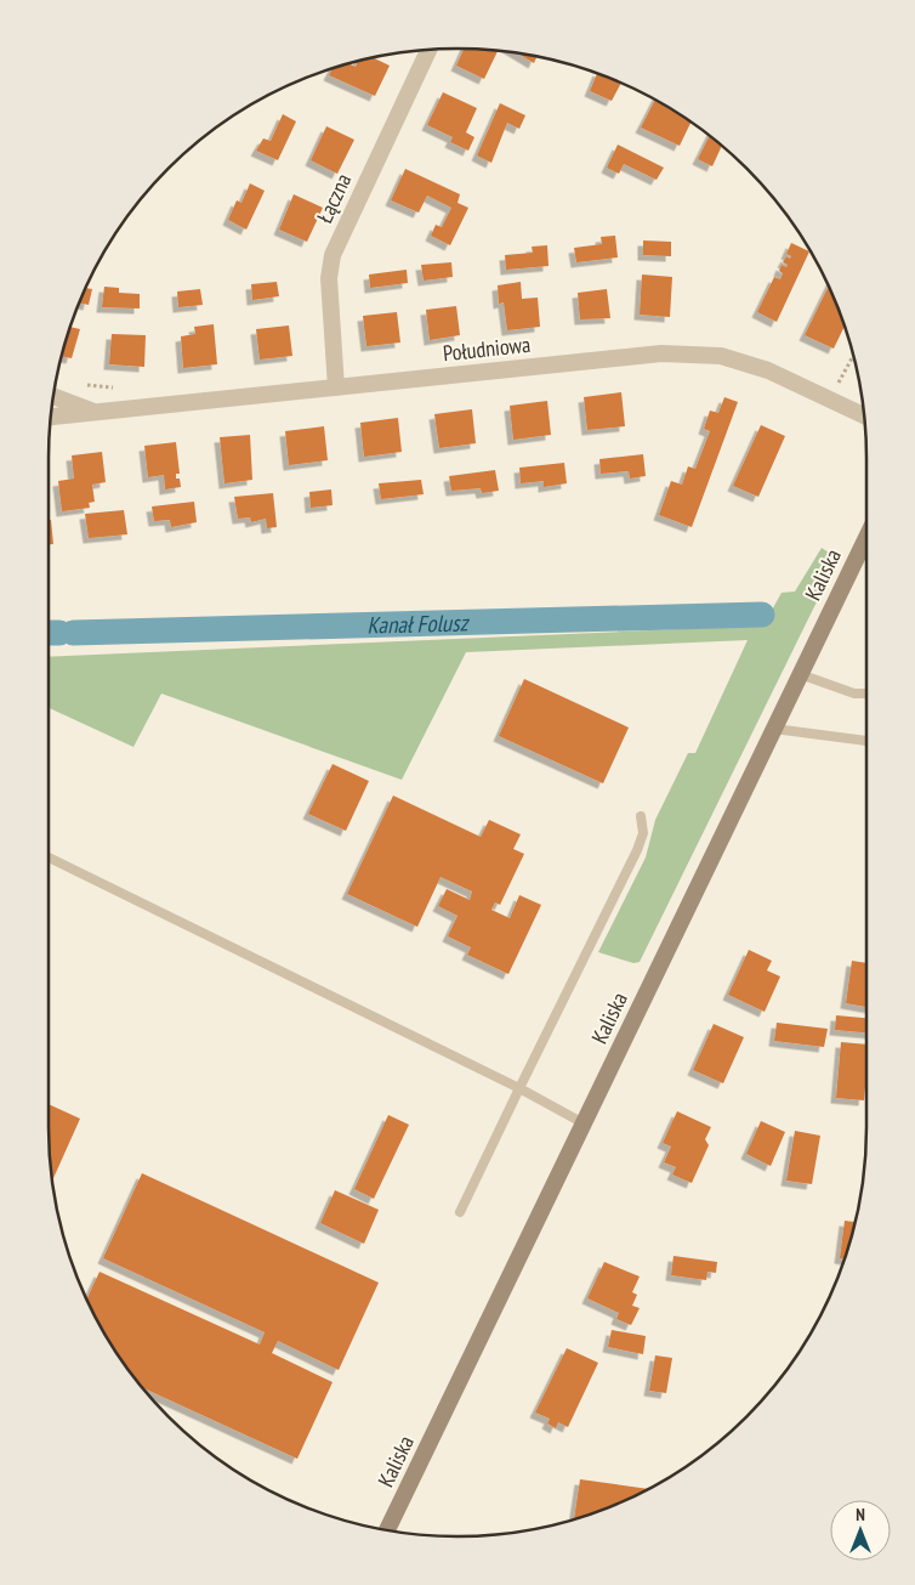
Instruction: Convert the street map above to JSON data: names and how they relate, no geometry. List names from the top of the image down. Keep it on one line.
{"streets":{"main road":["Kaliska"],"street":["Łączna","Południowa"]},"crossings":[["Łączna","Południowa"]],"water":["Kanał Folusz"],"north":"top"}
